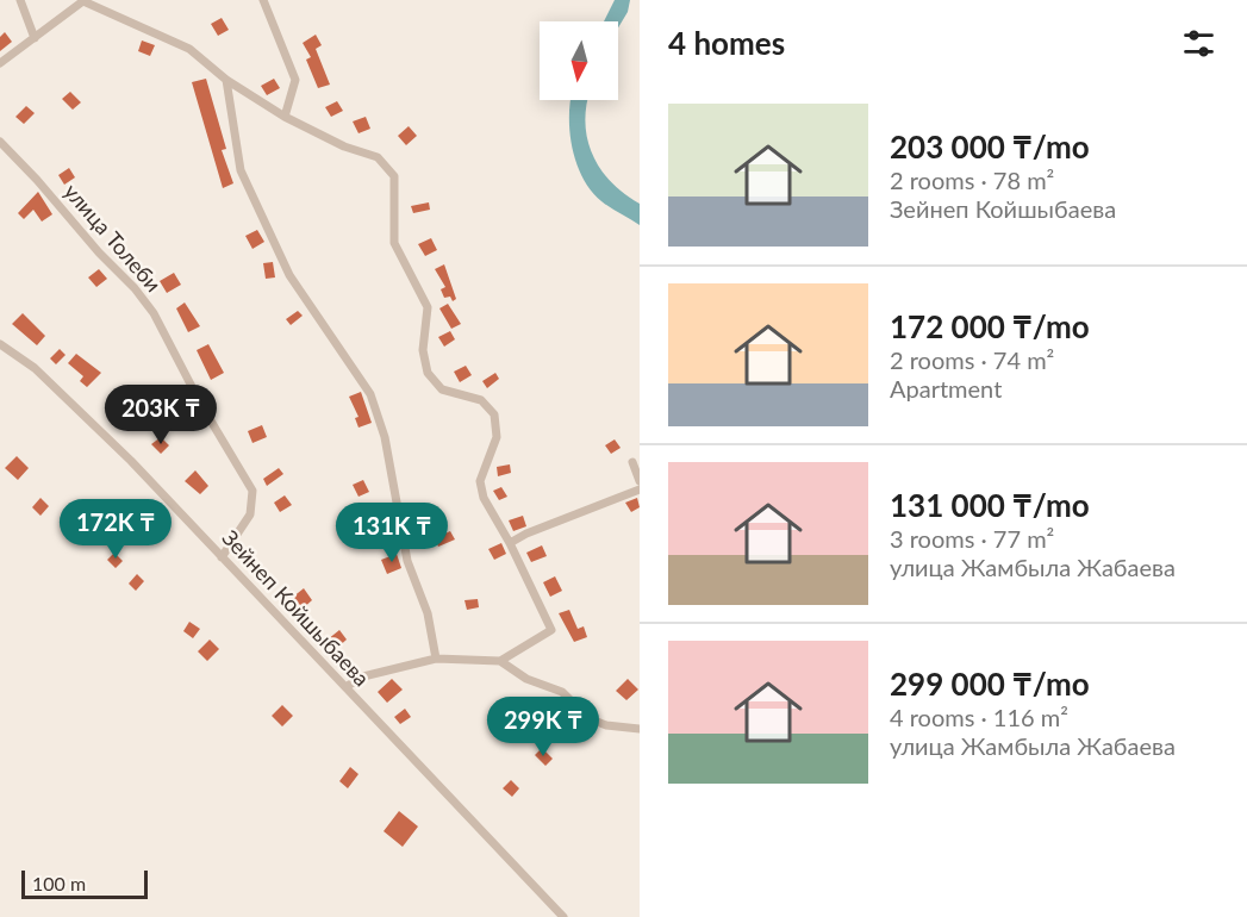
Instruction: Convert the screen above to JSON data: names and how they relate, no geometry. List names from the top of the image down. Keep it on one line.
{"streets":{"street":["улица Толеби","Зейнеп Койшыбаева"]},"crossings":[["улица Толеби","Зейнеп Койшыбаева"]],"scale_bar":"100 m","north":"bottom","page":{"heading":"4 homes","list":[{"name":"203 000 ₸/mo","note":"2 rooms · 78 m² · Зейнеп Койшыбаева"},{"name":"172 000 ₸/mo","note":"2 rooms · 74 m² · Apartment"},{"name":"131 000 ₸/mo","note":"3 rooms · 77 m² · улица Жамбыла Жабаева"},{"name":"299 000 ₸/mo","note":"4 rooms · 116 m² · улица Жамбыла Жабаева"}],"price":["203K ₸","172K ₸","131K ₸","299K ₸"],"scale":"100 m"}}
